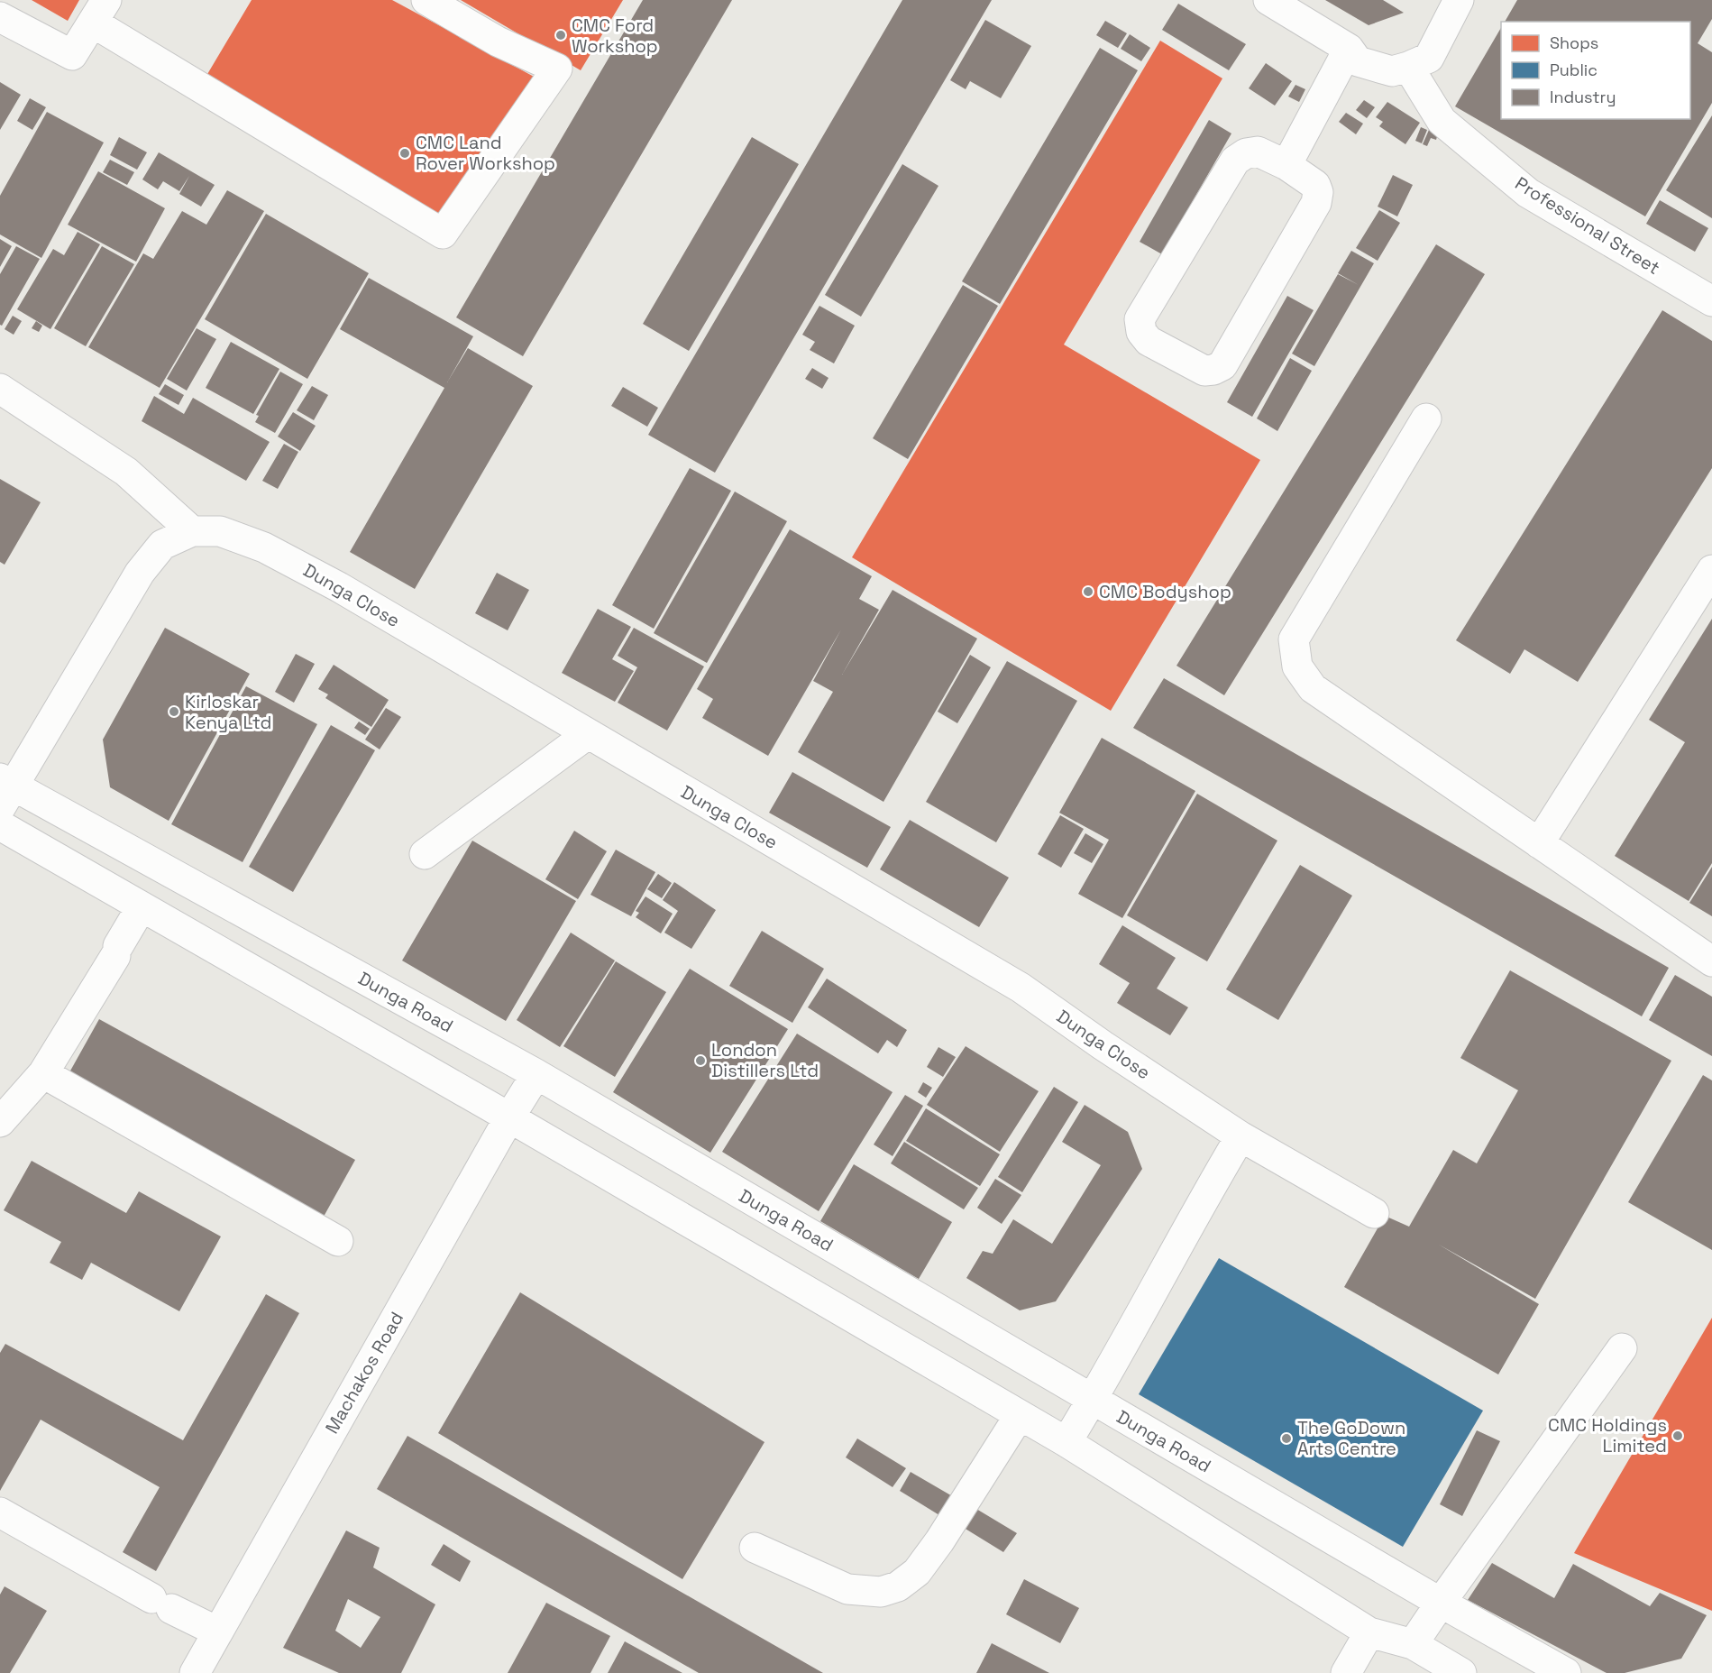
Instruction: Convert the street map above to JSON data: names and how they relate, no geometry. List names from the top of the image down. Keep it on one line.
{"streets":{"street":["Professional Street","Dunga Close","Dunga Road","Machakos Road"]},"crossings":[["Dunga Close","Dunga Road"],["Dunga Road","Machakos Road"]],"places":["CMC Ford Workshop","CMC Land Rover Workshop","CMC Bodyshop","Kirloskar Kenya Ltd","London Distillers Ltd","CMC Holdings Limited","The GoDown Arts Centre"],"legend":["Shops","Public","Industry"]}
